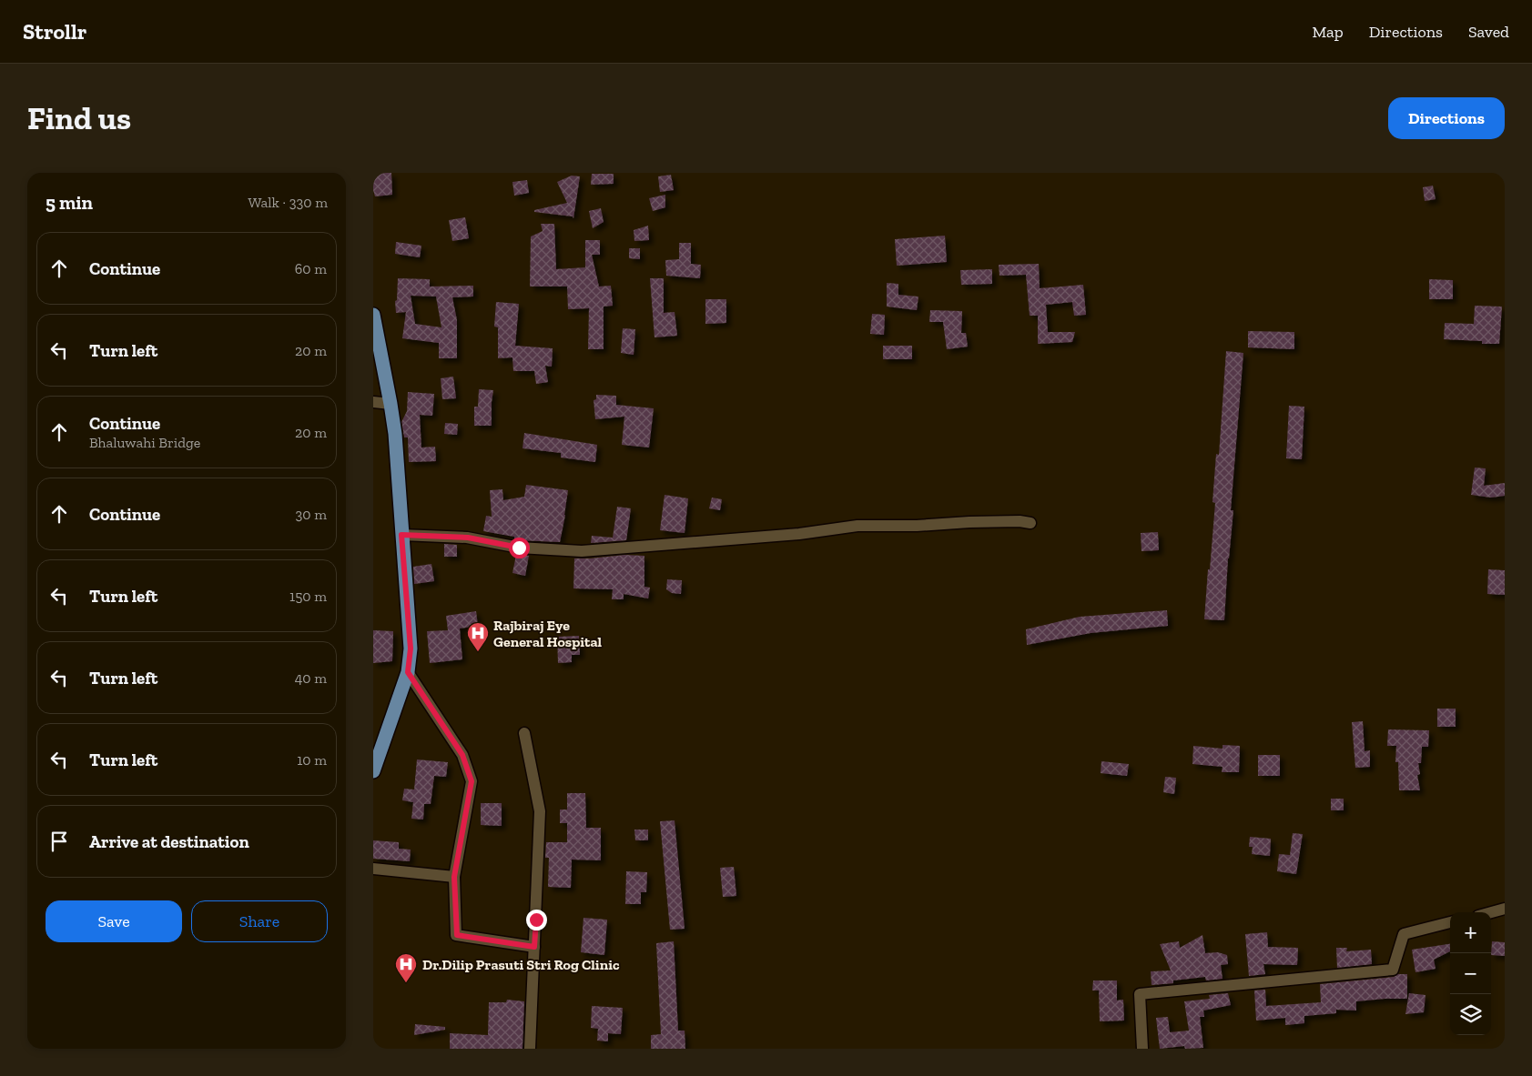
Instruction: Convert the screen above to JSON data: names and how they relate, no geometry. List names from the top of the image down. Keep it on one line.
{"places":{"hospital":["Rajbiraj Eye General Hospital","Dr.Dilip Prasuti Stri Rog Clinic"]},"page":{"header":"Strollr","nav":["Map","Directions","Saved"],"buttons":["Directions",["Save","Share"]],"title":"Find us","heading":["5 min","Walk · 330 m"],"list":[["Continue","60 m"],["Turn left","20 m"],["Continue","Bhaluwahi Bridge","20 m"],["Continue","30 m"],["Turn left","150 m"],["Turn left","40 m"],["Turn left","10 m"],"Arrive at destination"],"map_buttons":["+","−"]}}
